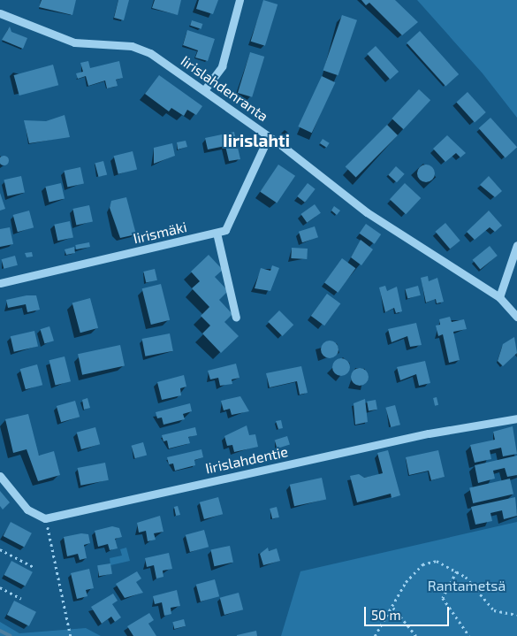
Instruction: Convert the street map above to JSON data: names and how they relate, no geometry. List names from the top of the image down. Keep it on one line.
{"streets":{"street":["Iirislahdenranta","Iirismäki","Iirislahdentie"]},"districts":["Iirislahti"],"parks":["Rantametsä"],"scale_bar":"50 m"}
